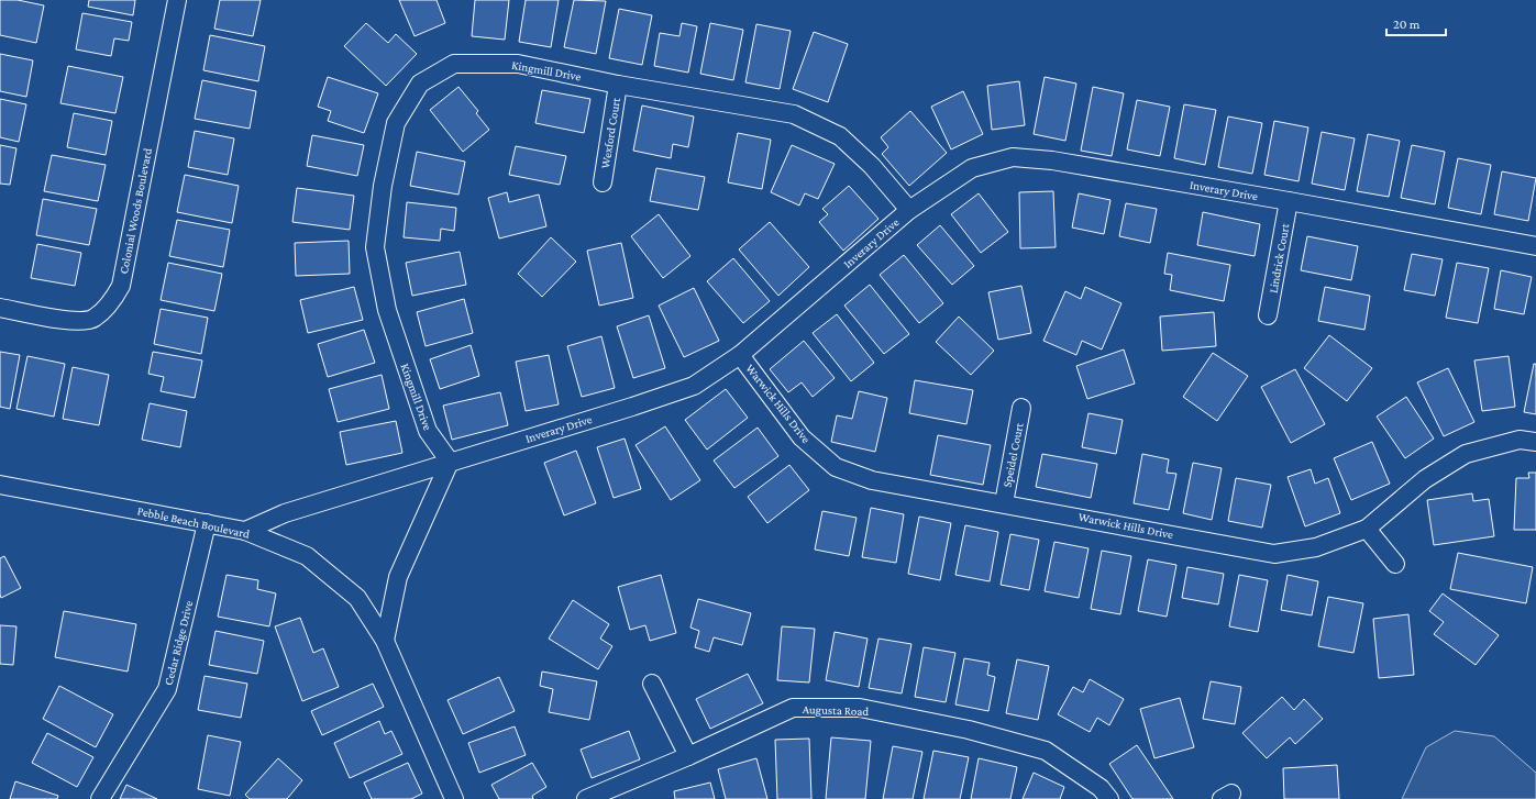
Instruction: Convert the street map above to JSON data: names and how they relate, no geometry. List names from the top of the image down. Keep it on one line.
{"streets":{"street":["Kingmill Drive","Wexford Court","Inverary Drive","Colonial Woods Boulevard","Lindrick Court","Warwick Hills Drive","Speidel Court","Pebble Beach Boulevard","Cedar Ridge Drive","Augusta Road"]},"crossings":[["Kingmill Drive","Wexford Court"],["Kingmill Drive","Inverary Drive"],["Inverary Drive","Lindrick Court"],["Inverary Drive","Warwick Hills Drive"],["Inverary Drive","Pebble Beach Boulevard"],["Warwick Hills Drive","Speidel Court"],["Pebble Beach Boulevard","Cedar Ridge Drive"]],"scale_bar":"20 m"}
